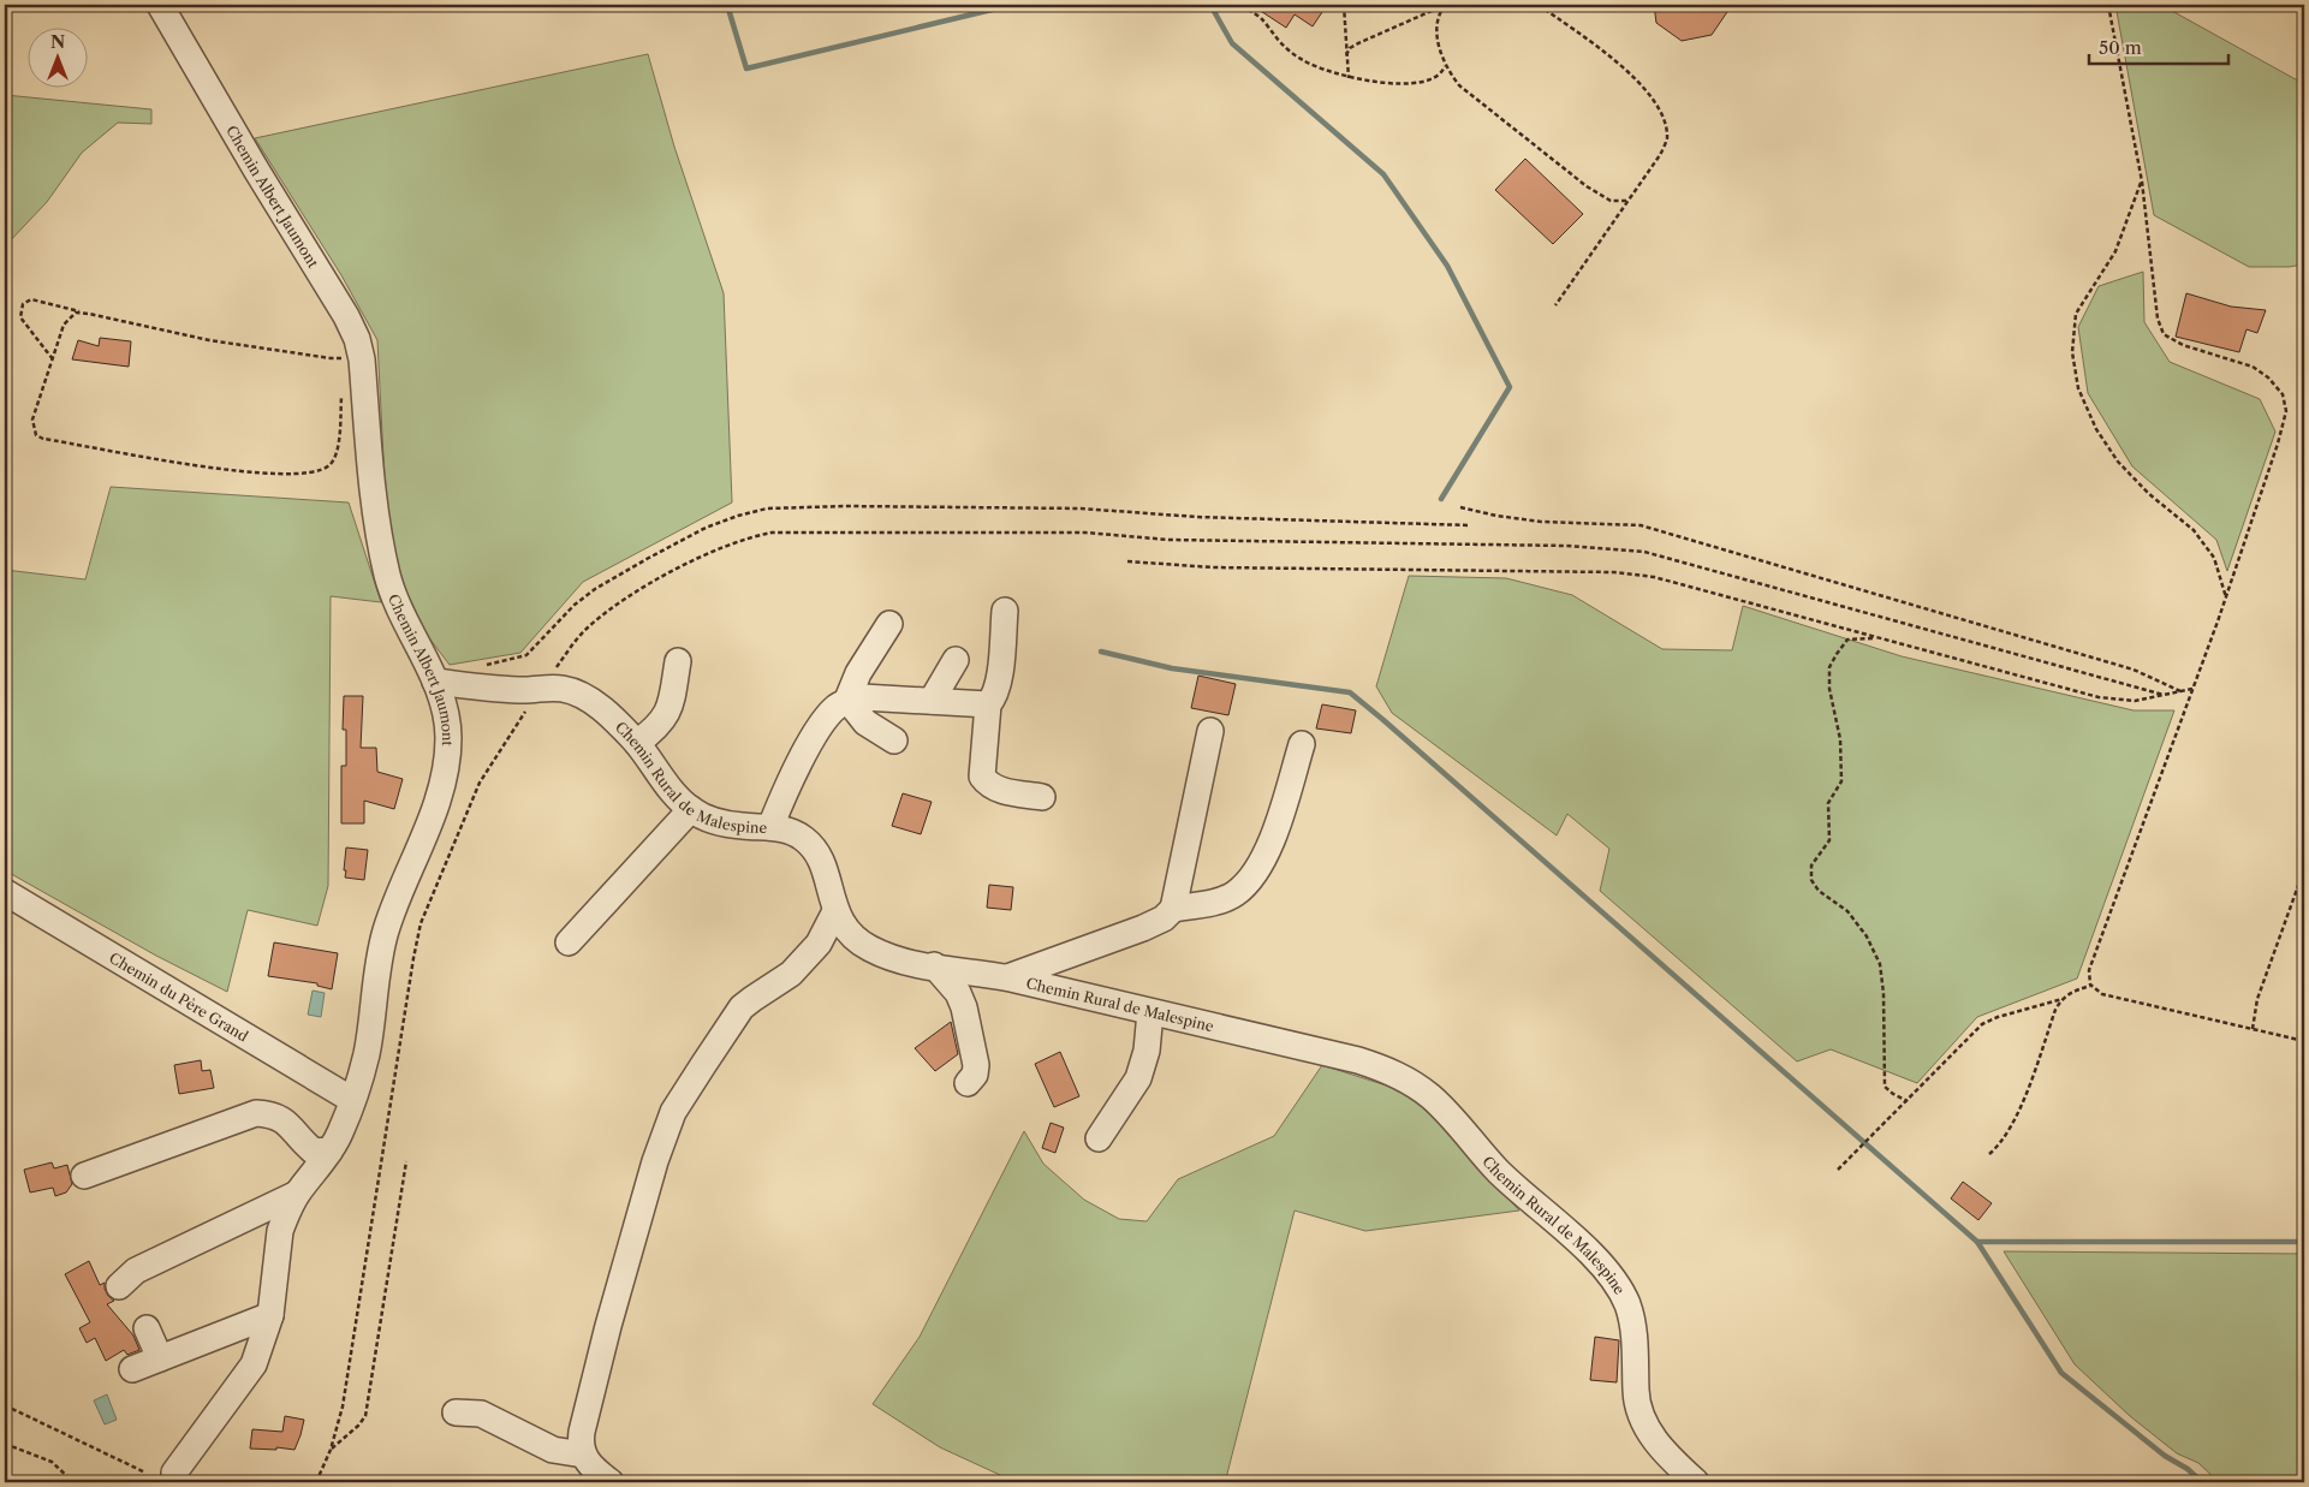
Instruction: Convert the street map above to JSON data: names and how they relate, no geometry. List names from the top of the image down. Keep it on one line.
{"streets":{"street":["Chemin Albert Jaumont","Chemin Rural de Malespine","Chemin du Père Grand"]},"crossings":[["Chemin Albert Jaumont","Chemin Rural de Malespine"],["Chemin Albert Jaumont","Chemin du Père Grand"]],"scale_bar":"50 m","north":"top"}
